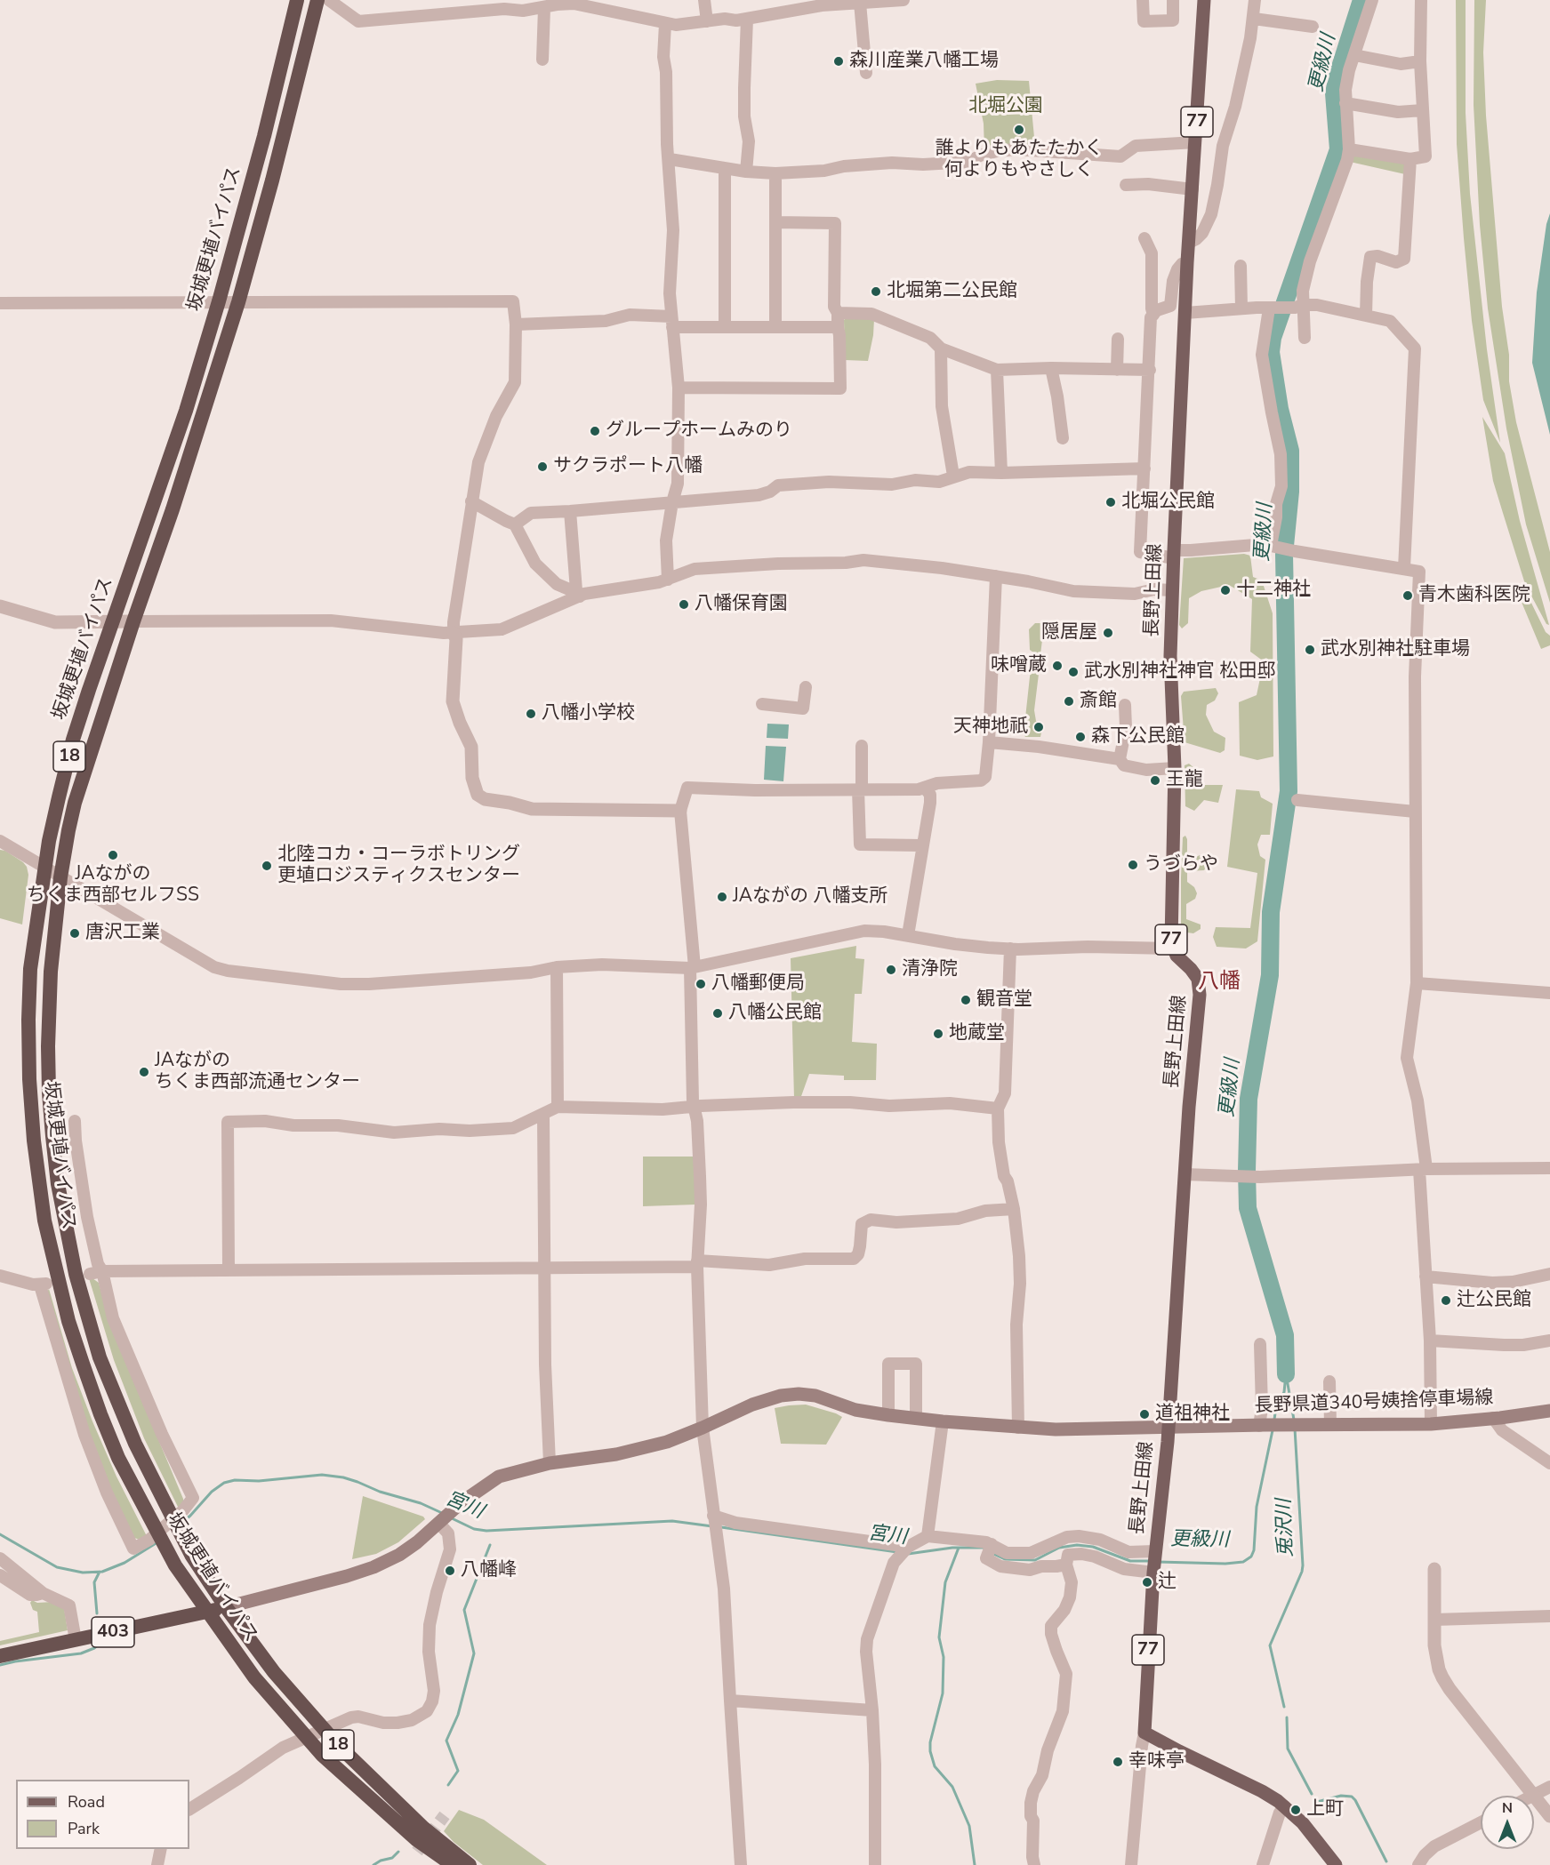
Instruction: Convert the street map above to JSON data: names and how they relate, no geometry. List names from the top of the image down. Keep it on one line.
{"streets":{"highway":["坂城更埴バイパス","18","403"],"main road":["77","長野上田線","長野県道340号姨捨停車場線"]},"crossings":[["坂城更埴バイパス","長野県道340号姨捨停車場線"],["坂城更埴バイパス","403"],["長野上田線","長野県道340号姨捨停車場線"],["長野県道340号姨捨停車場線","403"]],"districts":["八幡"],"water":["更級川","宮川","兎沢川"],"parks":["北堀公園"],"places":["森川産業八幡工場","誰よりもあたたかく 何よりもやさしく","北堀第二公民館","グループホームみのり","サクラポート八幡","北堀公民館","十二神社","青木歯科医院","八幡保育園","隠居屋","武水別神社駐車場","味噌蔵","武水別神社神官 松田邸","斎館","八幡小学校","天神地祇","森下公民館","王龍","JAながの ちくま西部セルフSS","うづらや","北陸コカ・コーラボトリング 更埴ロジスティクスセンター","JAながの 八幡支所","唐沢工業","清浄院","八幡郵便局","観音堂","八幡公民館","地蔵堂","JAながの ちくま西部流通センター","辻公民館","道祖神社","八幡峰","辻","幸味亭","上町"],"legend":["Road","Park"],"north":"top"}
